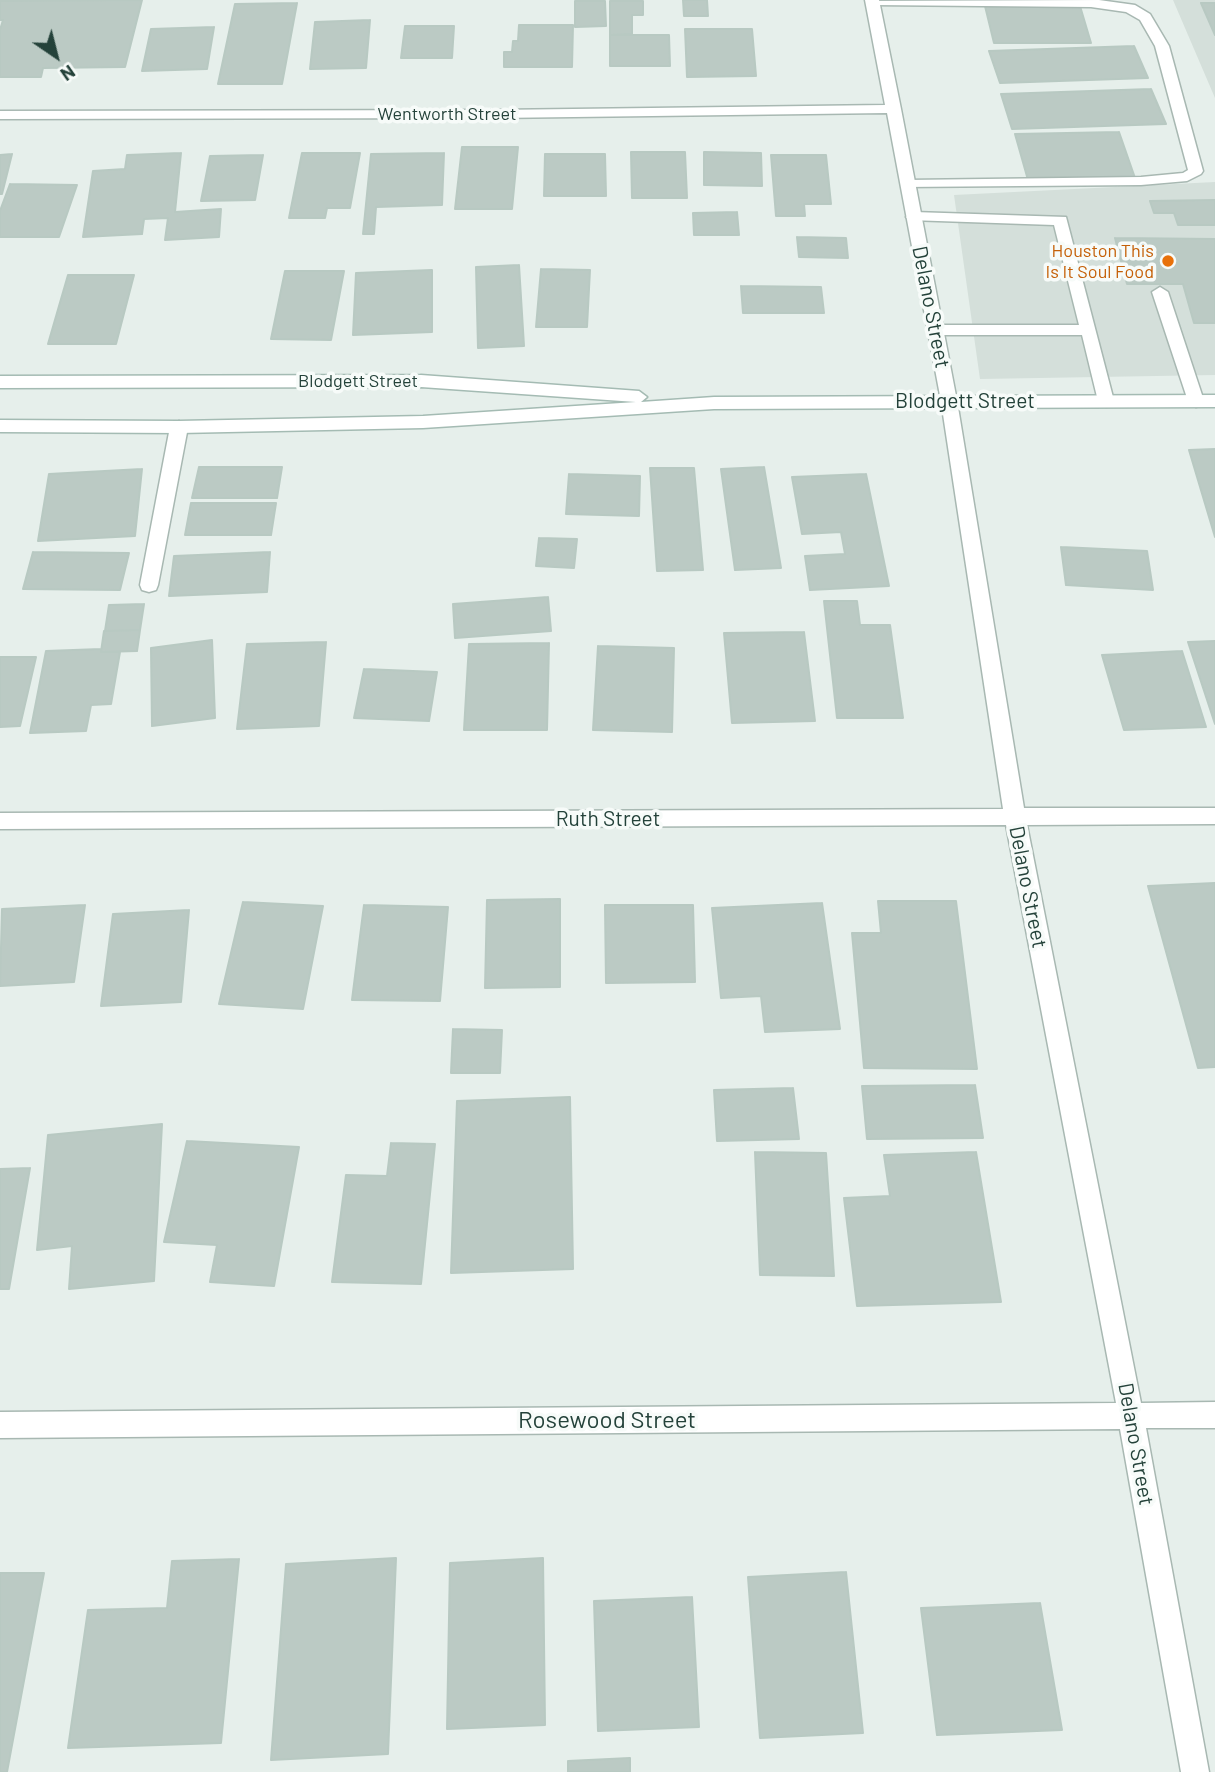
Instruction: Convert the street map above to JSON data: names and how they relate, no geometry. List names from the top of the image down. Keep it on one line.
{"streets":{"street":["Wentworth Street","Delano Street","Blodgett Street","Ruth Street","Rosewood Street"]},"crossings":[["Wentworth Street","Delano Street"],["Delano Street","Blodgett Street"],["Delano Street","Ruth Street"],["Delano Street","Rosewood Street"]],"places":["Houston This Is It Soul Food"],"north":"bottom right"}
